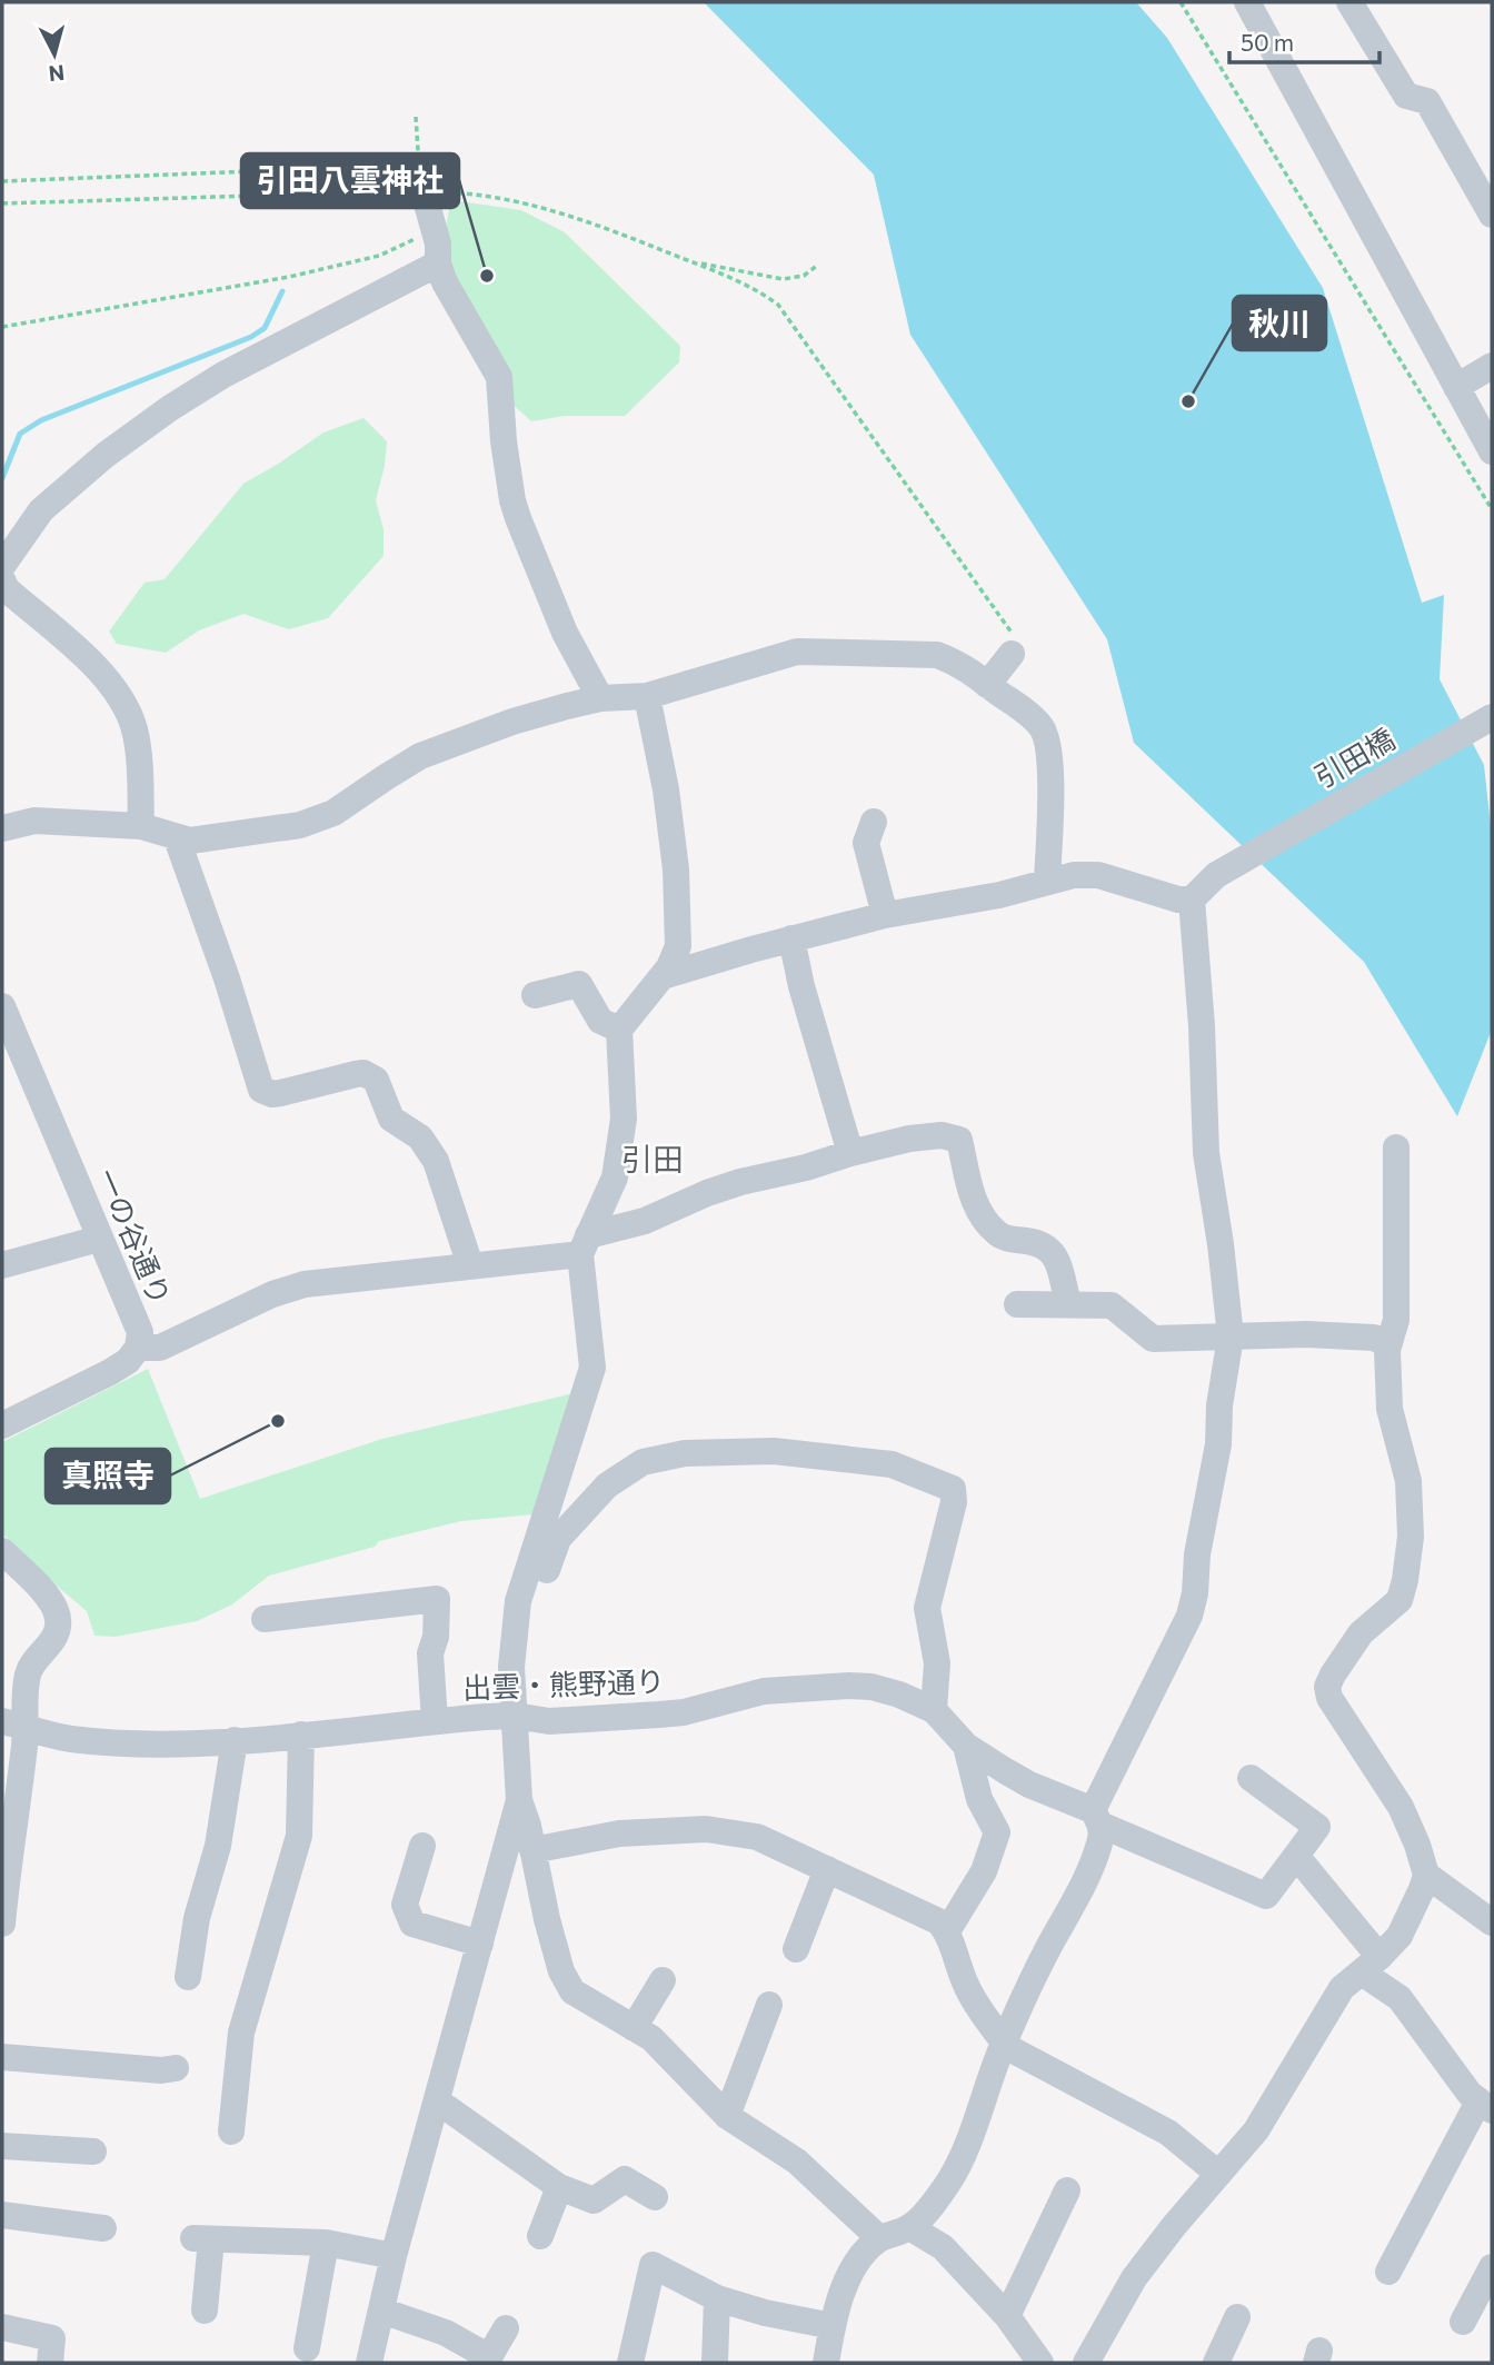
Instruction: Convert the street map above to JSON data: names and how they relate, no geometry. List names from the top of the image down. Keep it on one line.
{"streets":{"street":["引田橋","一の谷通り","出雲・熊野通り"]},"districts":["引田"],"places":["引田八雲神社","秋川","真照寺"],"scale_bar":"50 m","north":"bottom"}
